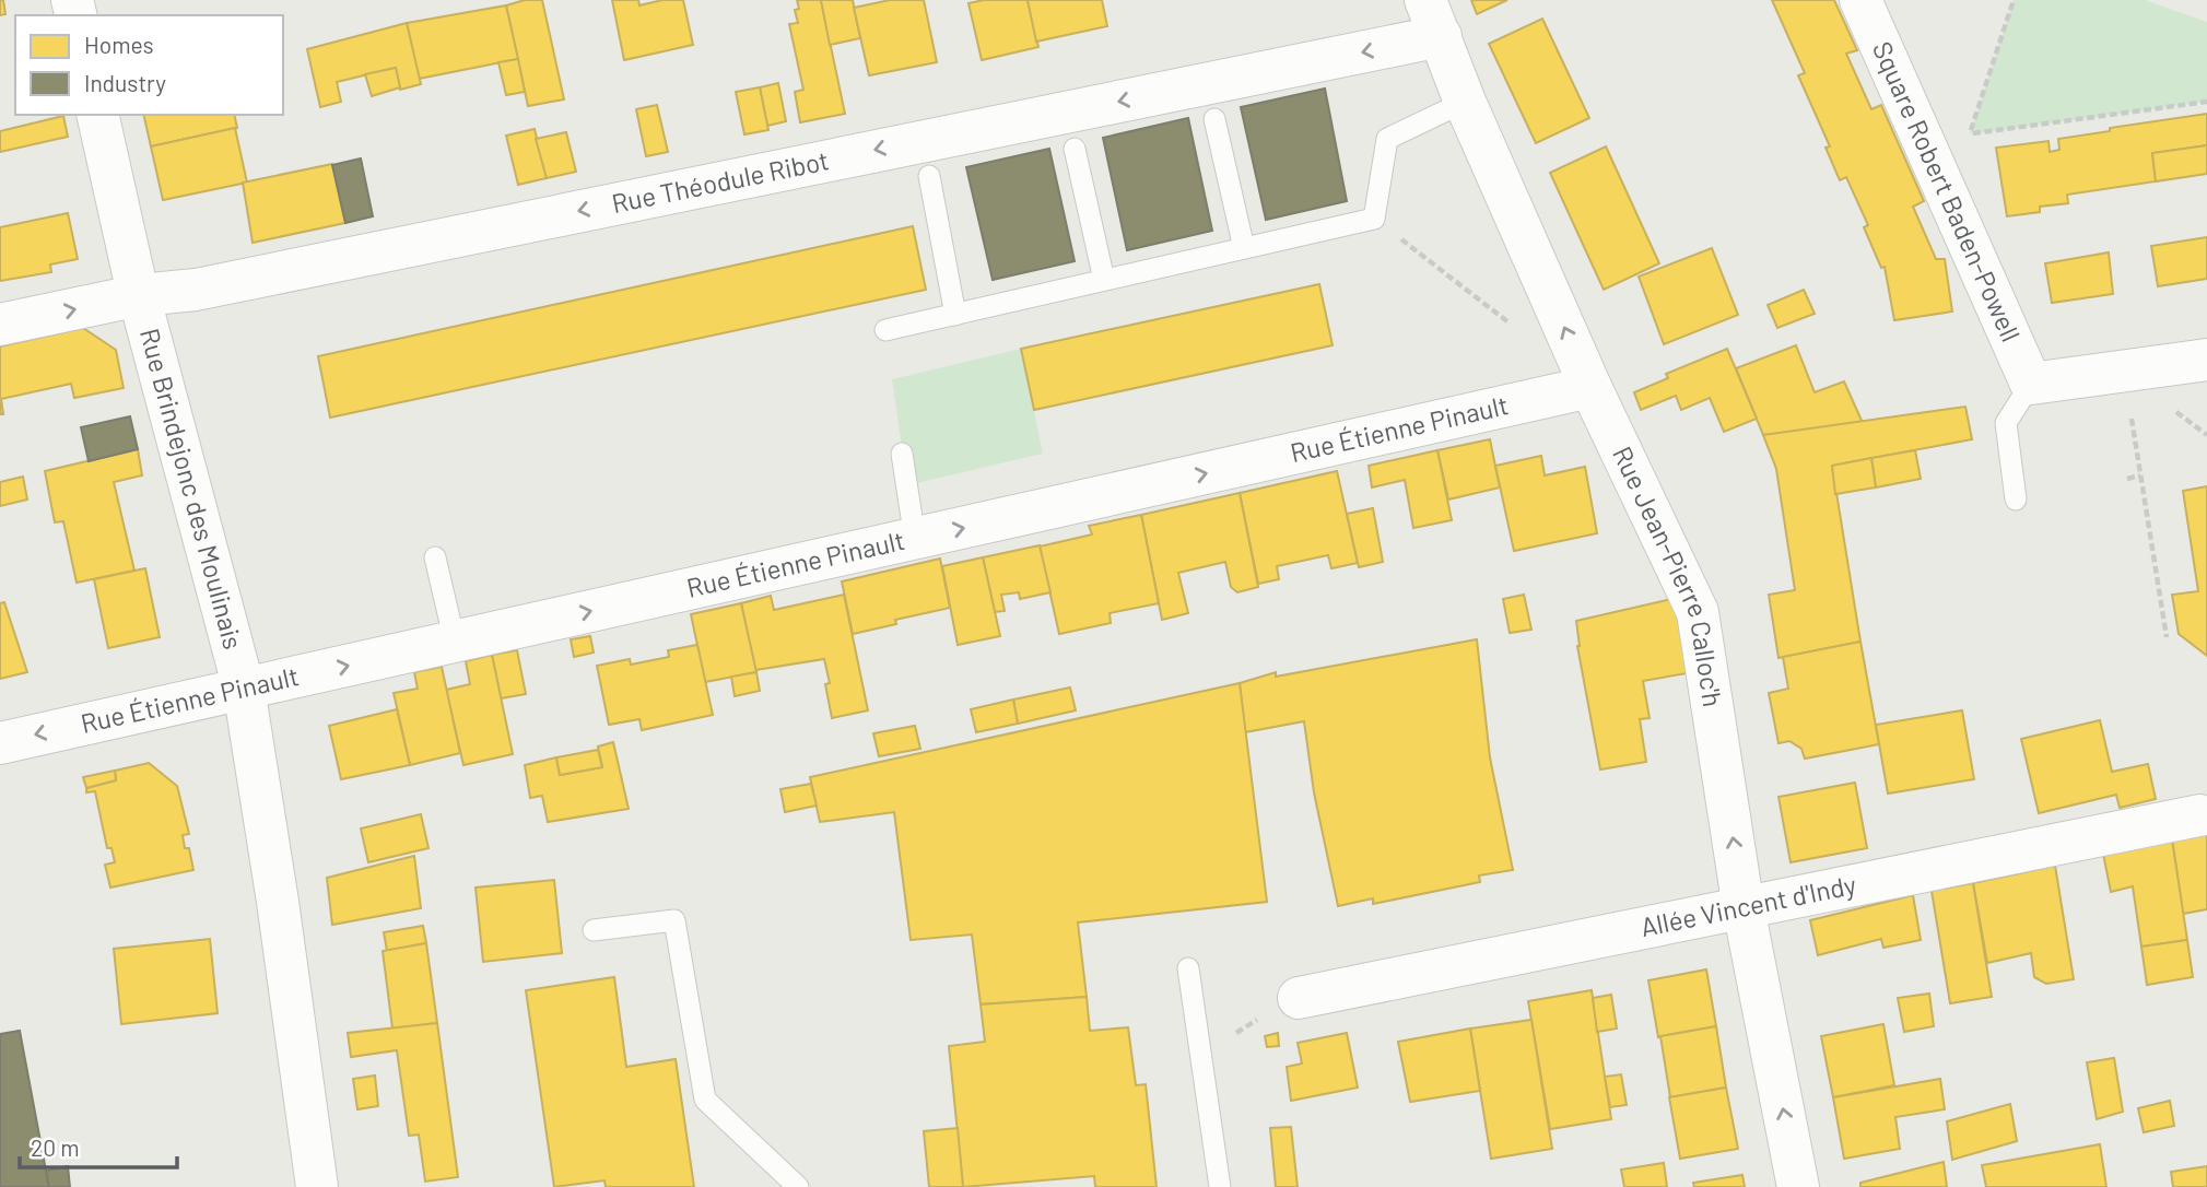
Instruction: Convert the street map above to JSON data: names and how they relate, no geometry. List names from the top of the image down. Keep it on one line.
{"streets":{"street":["Rue Théodule Ribot","Square Robert Baden-Powell","Rue Étienne Pinault","Rue Brindejonc des Moulinais","Rue Jean-Pierre Calloc'h","Allée Vincent d'Indy"]},"crossings":[["Rue Théodule Ribot","Rue Brindejonc des Moulinais"],["Rue Théodule Ribot","Rue Jean-Pierre Calloc'h"],["Rue Étienne Pinault","Rue Brindejonc des Moulinais"],["Rue Étienne Pinault","Rue Jean-Pierre Calloc'h"],["Rue Jean-Pierre Calloc'h","Allée Vincent d'Indy"]],"one_way":["Rue Théodule Ribot","Rue Jean-Pierre Calloc'h"],"legend":["Homes","Industry"],"scale_bar":"20 m"}
